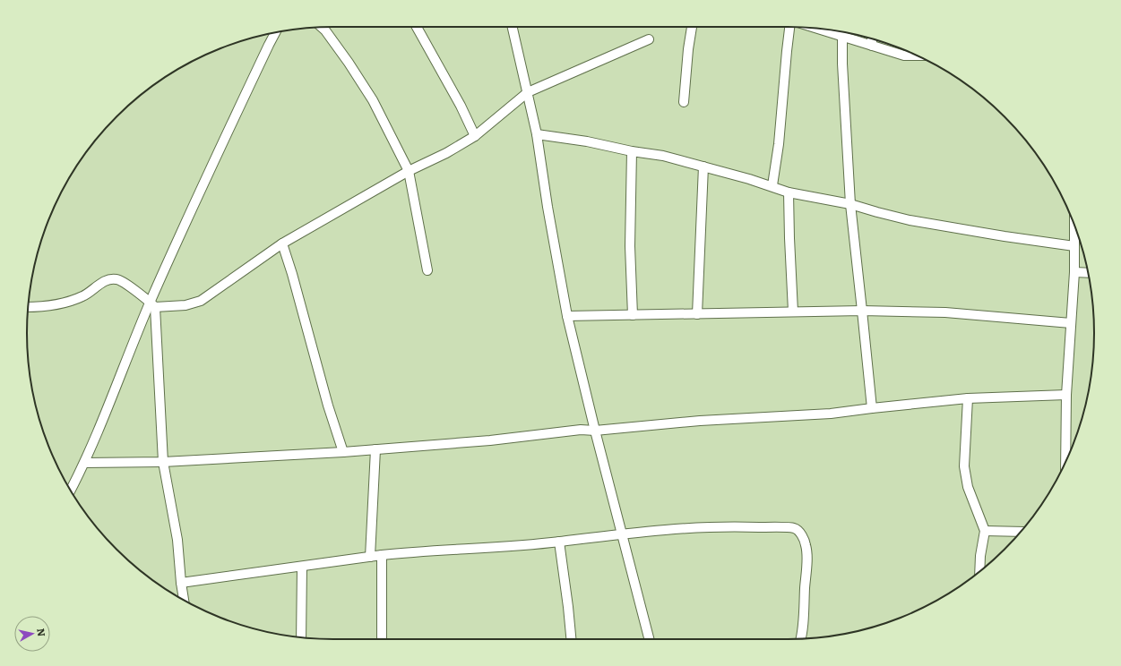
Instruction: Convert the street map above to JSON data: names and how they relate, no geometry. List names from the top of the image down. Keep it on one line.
{"north":"right"}
